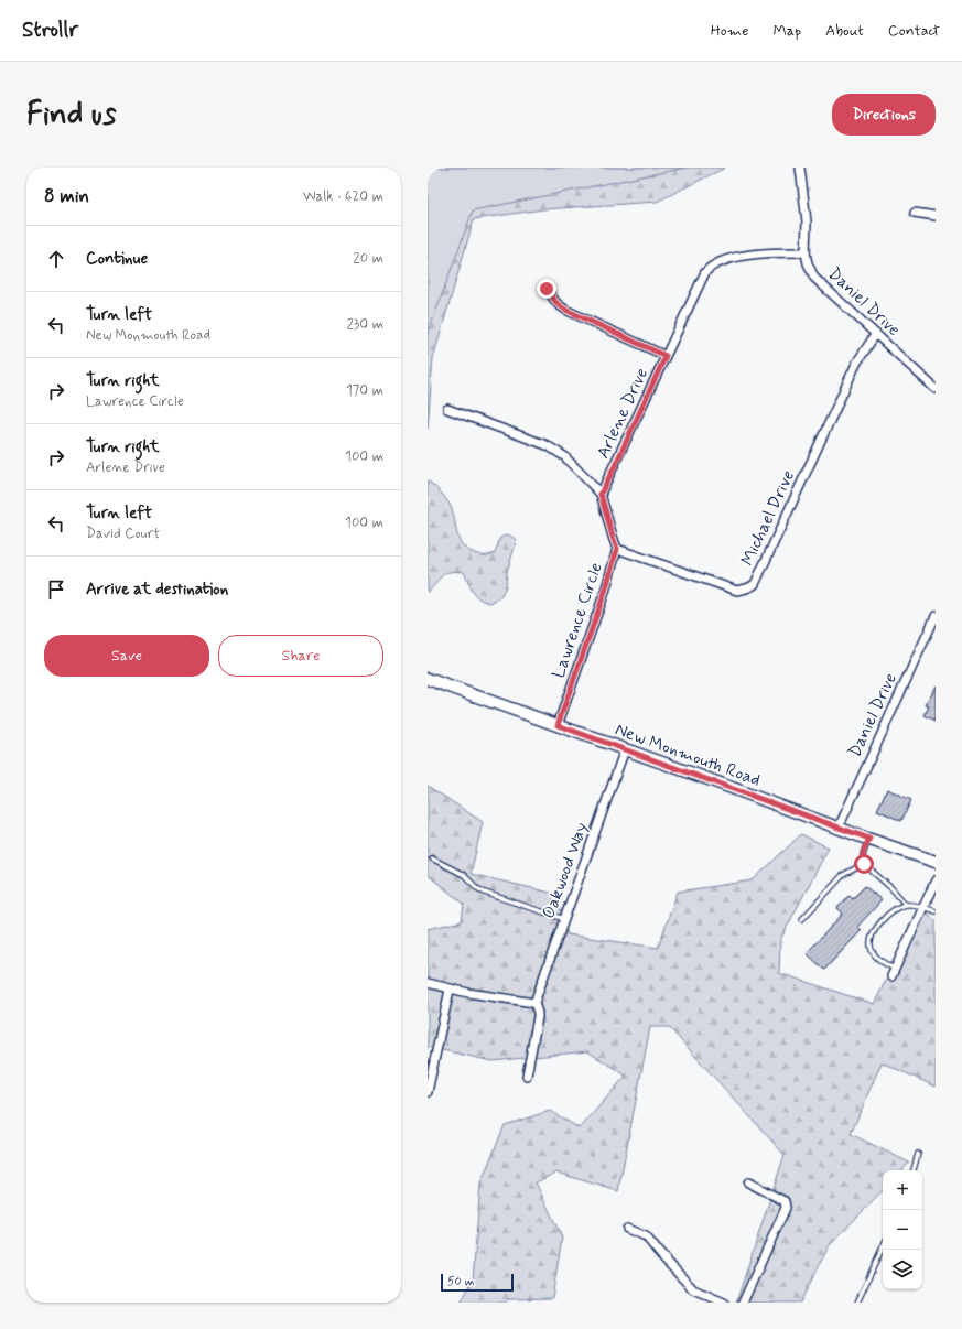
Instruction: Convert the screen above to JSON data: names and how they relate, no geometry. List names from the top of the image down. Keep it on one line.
{"streets":{"main road":["New Monmouth Road"],"street":["Daniel Drive","Arlene Drive","Michael Drive","Lawrence Circle","Oakwood Way"]},"crossings":[["Daniel Drive","Arlene Drive"],["Daniel Drive","Michael Drive"],["Daniel Drive","New Monmouth Road"],["Arlene Drive","Lawrence Circle"],["Michael Drive","Lawrence Circle"],["Lawrence Circle","New Monmouth Road"],["New Monmouth Road","Oakwood Way"]],"scale_bar":"50 m","page":{"header":"Strollr","nav":["Home","Map","About","Contact"],"buttons":["Directions",["Save","Share"]],"title":"Find us","heading":["8 min","Walk · 620 m"],"list":[["Continue","20 m"],["Turn left","New Monmouth Road","230 m"],["Turn right","Lawrence Circle","170 m"],["Turn right","Arlene Drive","100 m"],["Turn left","David Court","100 m"],"Arrive at destination"],"map_buttons":["+","−"],"scale":"50 m"}}
